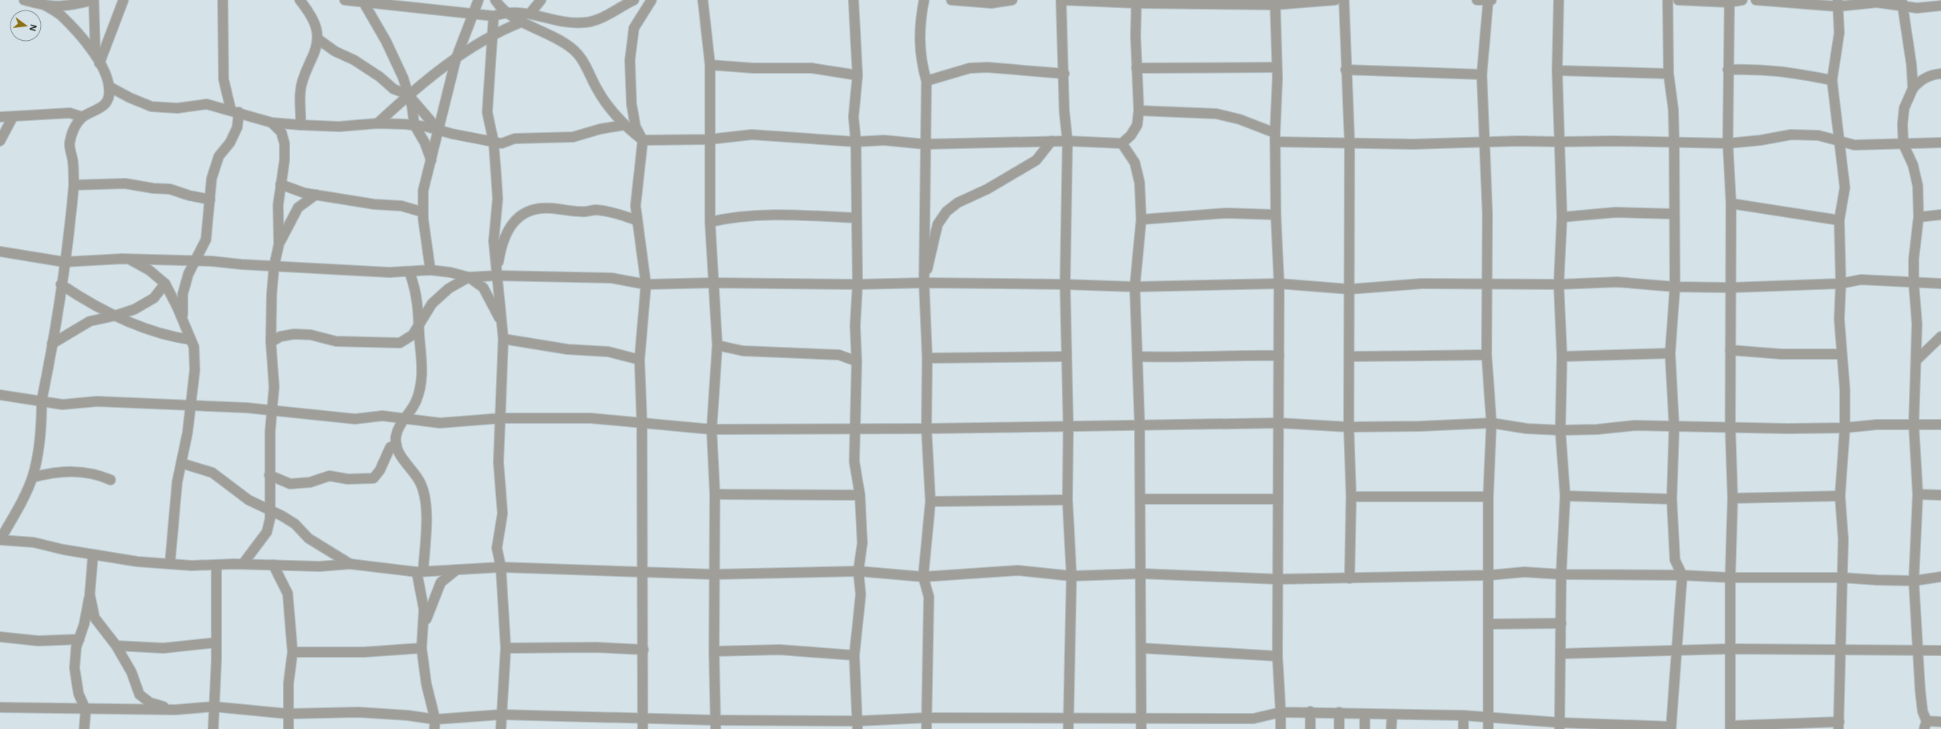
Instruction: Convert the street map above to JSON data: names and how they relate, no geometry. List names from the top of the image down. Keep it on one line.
{"north":"right"}
